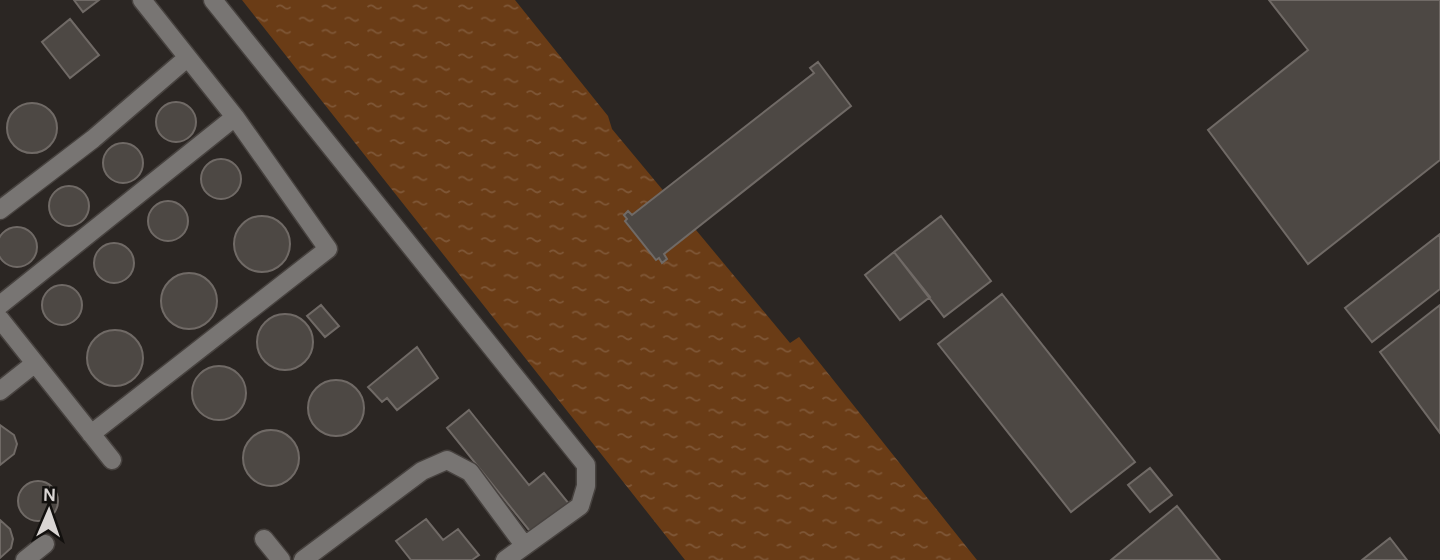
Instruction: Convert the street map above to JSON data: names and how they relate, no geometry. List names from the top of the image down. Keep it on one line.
{"north":"top"}
